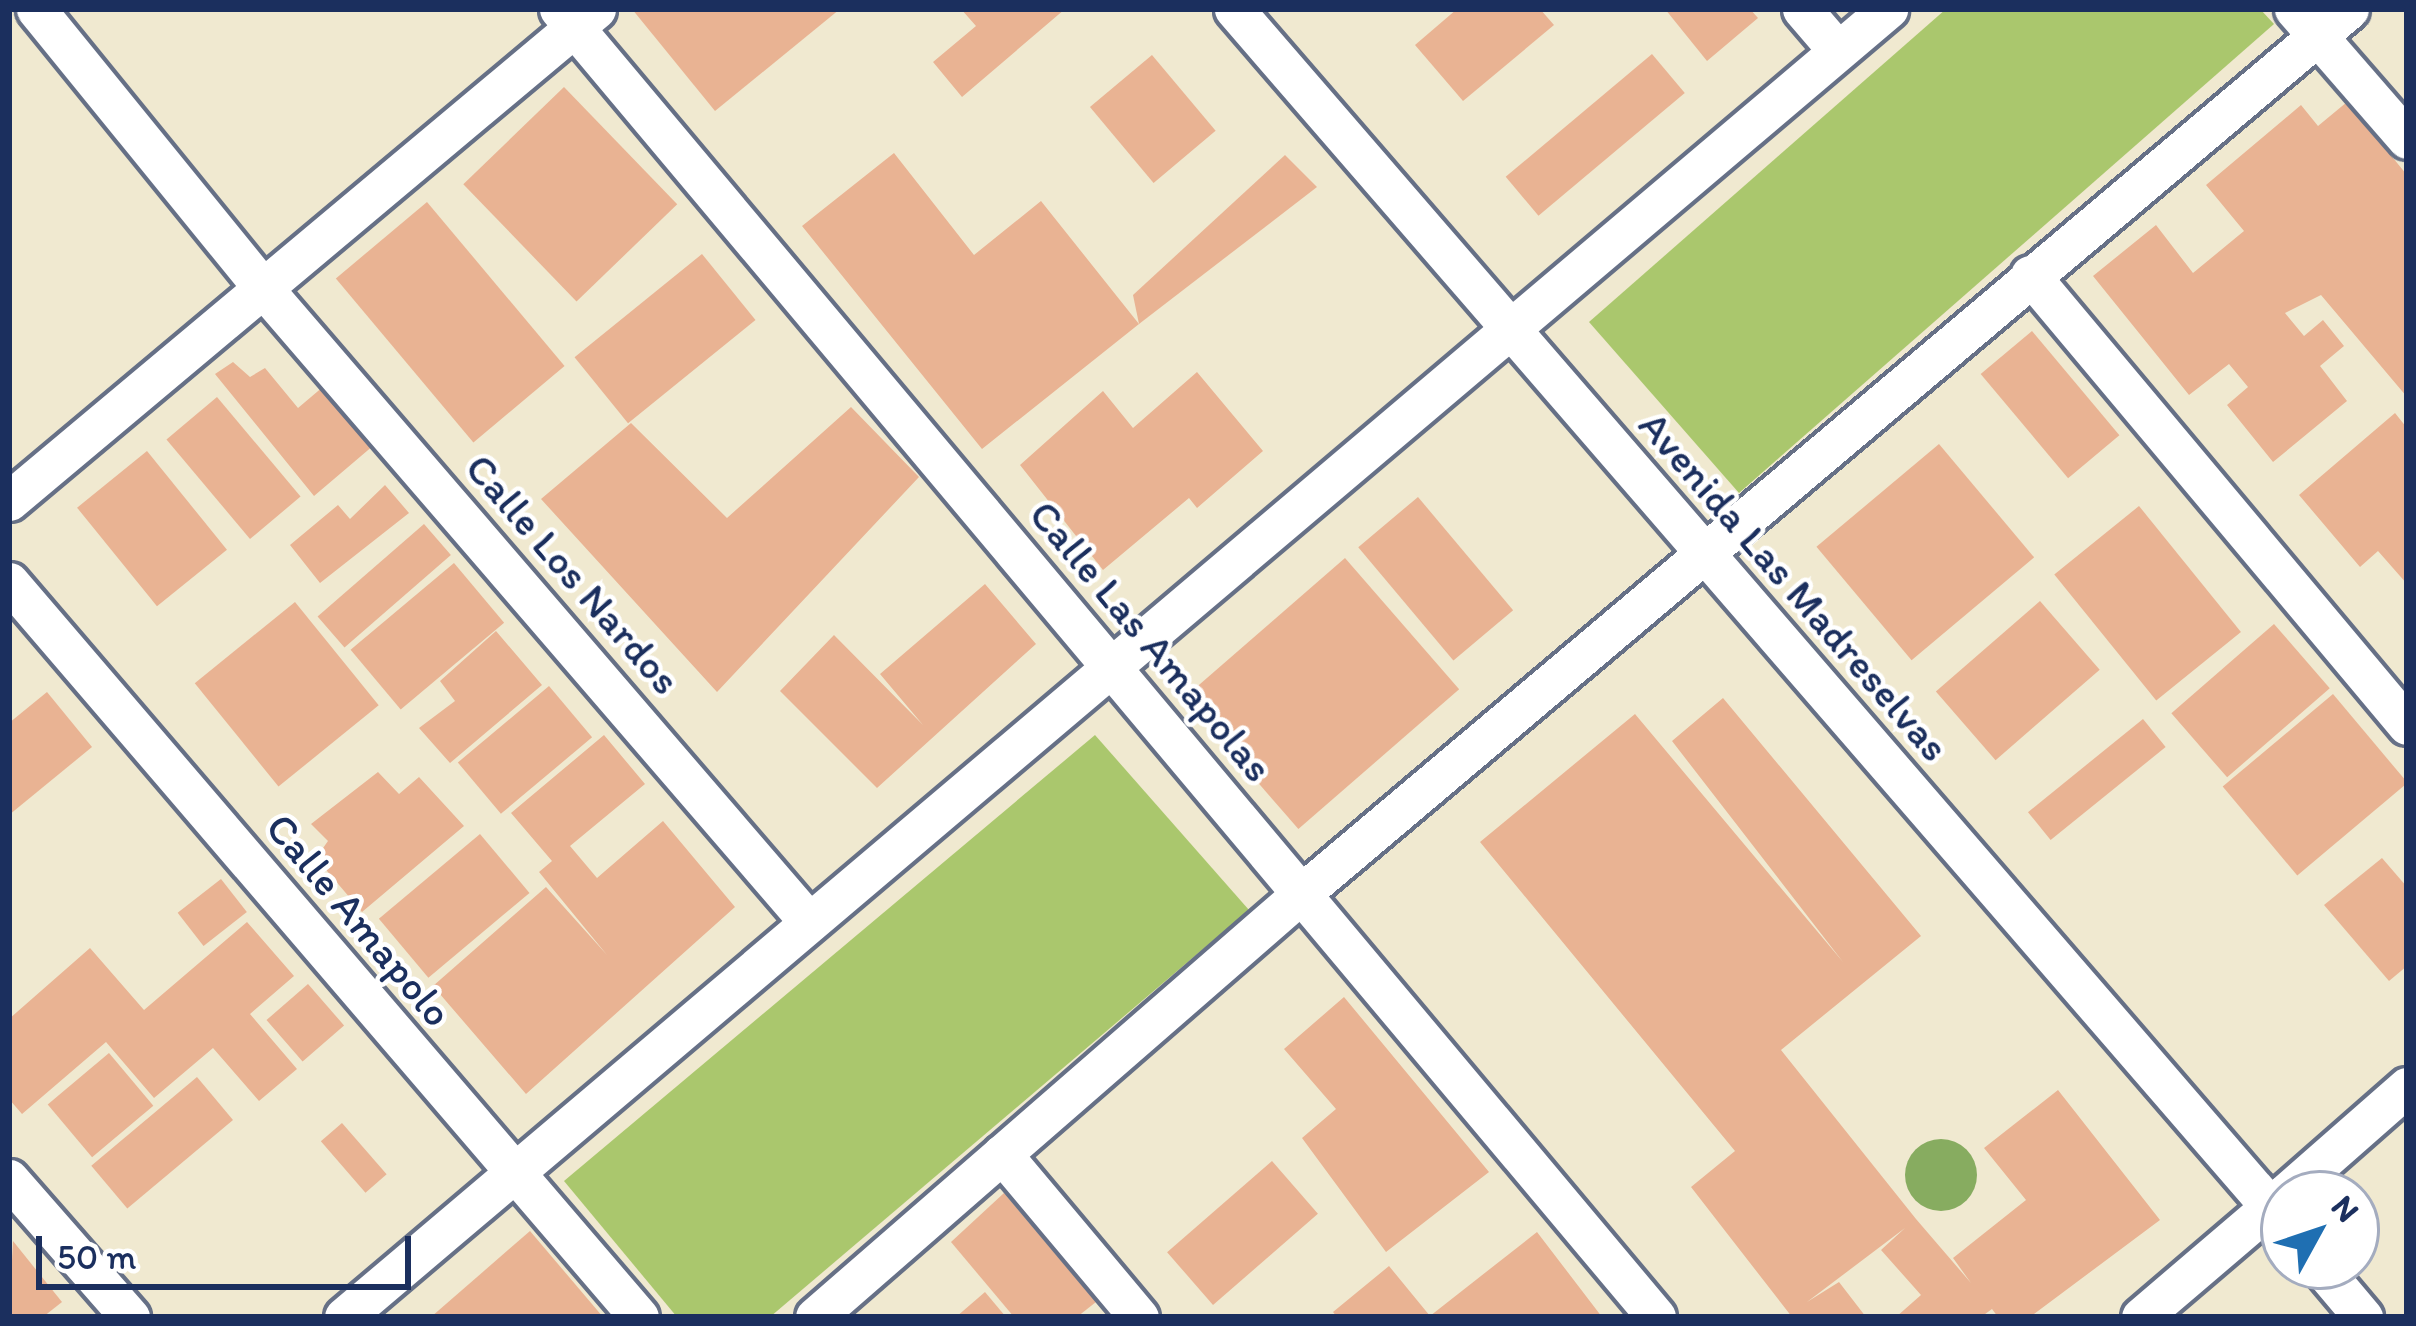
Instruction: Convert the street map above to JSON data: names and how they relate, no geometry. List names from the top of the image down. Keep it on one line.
{"streets":{"street":["Calle Los Nardos","Avenida Las Madreselvas","Calle Las Amapolas","Calle Amapolo"]},"scale_bar":"50 m","north":"top right"}
